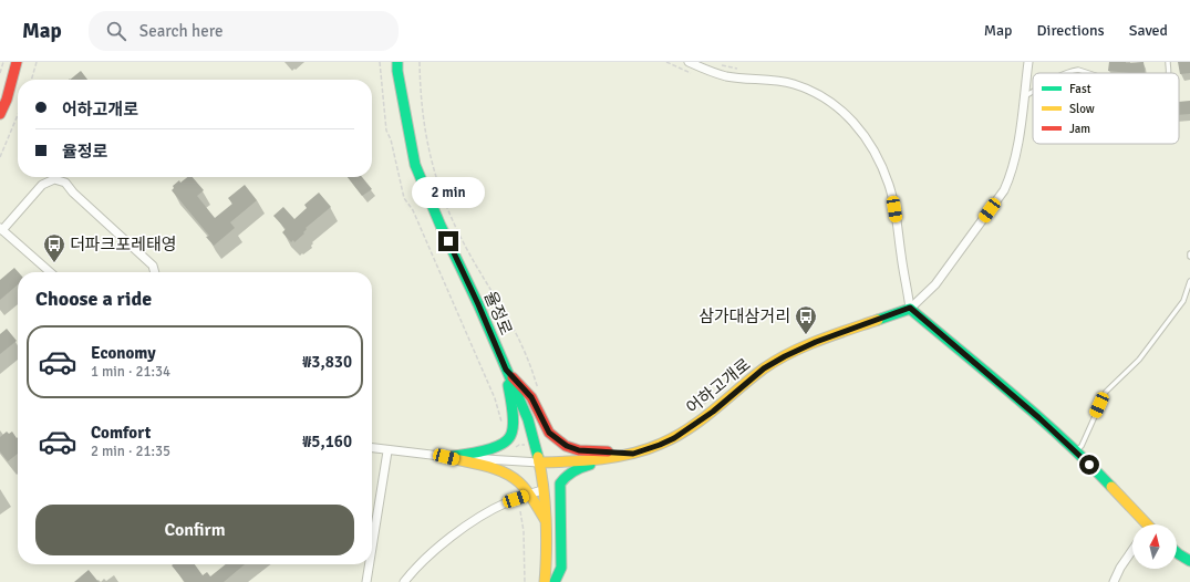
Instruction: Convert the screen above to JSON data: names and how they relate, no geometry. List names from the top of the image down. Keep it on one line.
{"streets":{"main road":["율정로","어하고개로"]},"crossings":[["율정로","어하고개로"]],"places":{"bus stop":["더파크포레태영","삼가대삼거리"]},"legend":["Fast","Slow","Jam"],"north":"top","page":{"header":"Map","search":"Search here","nav":["Map","Directions","Saved"],"banner":["어하고개로","율정로"],"bubble":"2 min","heading":"Choose a ride","list":[{"name":"Economy","note":"1 min · 21:34","value":"₩3,830"},{"name":"Comfort","note":"2 min · 21:35","value":"₩5,160"}],"buttons":"Confirm"}}
